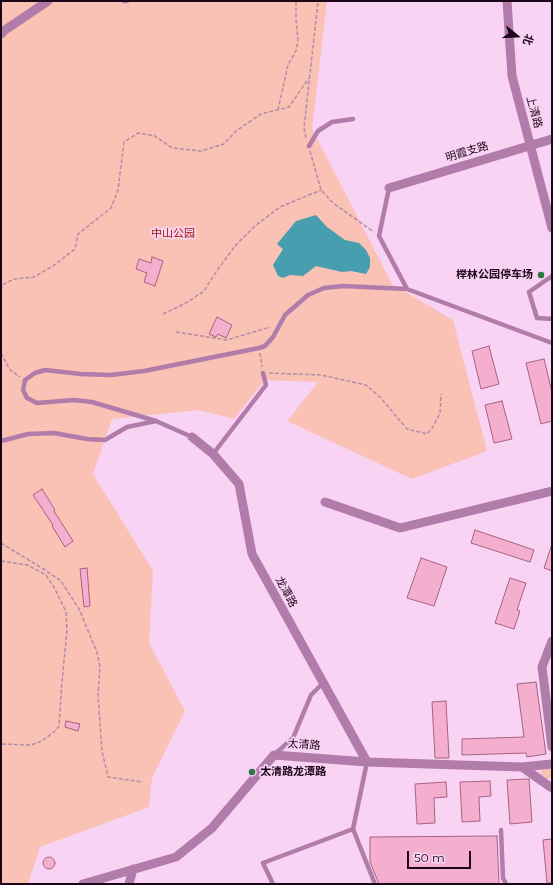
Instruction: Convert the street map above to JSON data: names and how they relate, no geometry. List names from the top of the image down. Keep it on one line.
{"streets":{"street":["上清路","明霞支路","龙潭路","太清路"]},"crossings":[["上清路","明霞支路"],["龙潭路","太清路"]],"parks":["中山公园"],"places":["榉林公园停车场","太清路龙潭路"],"scale_bar":"50 m","north":"right"}
